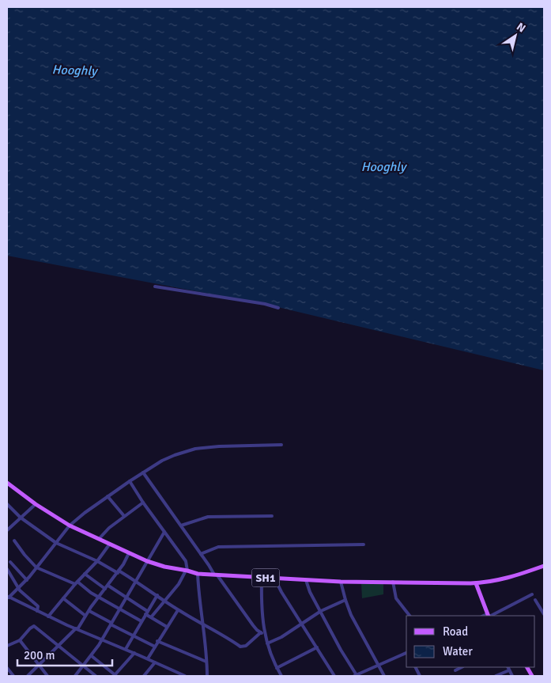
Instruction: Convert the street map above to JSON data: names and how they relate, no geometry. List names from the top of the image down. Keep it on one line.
{"streets":{"main road":["SH1"]},"water":["Hooghly"],"legend":["Road","Water"],"scale_bar":"200 m","north":"top right"}
